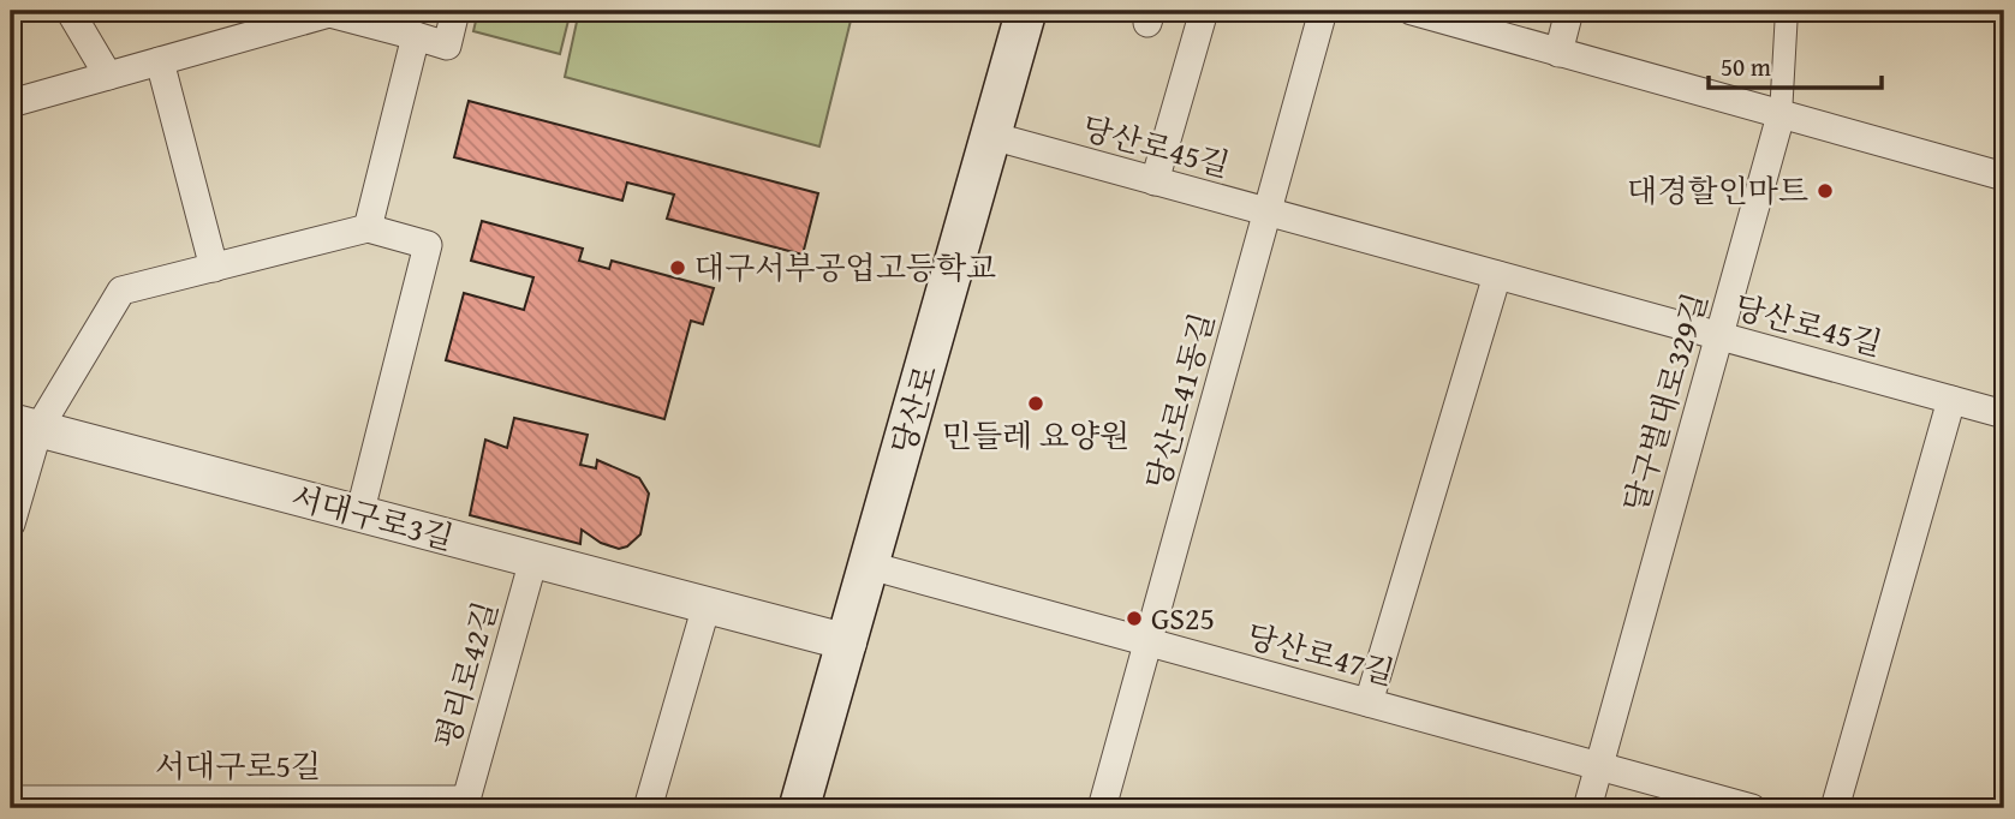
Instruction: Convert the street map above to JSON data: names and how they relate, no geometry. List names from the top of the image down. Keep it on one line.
{"streets":{"main road":["당산로"],"street":["당산로45길","당산로41동길","달구벌대로329길","서대구로3길","당산로47길","평리로42길","서대구로5길"]},"crossings":[["당산로45길","당산로41동길"],["당산로45길","달구벌대로329길"],["당산로45길","당산로"],["당산로41동길","당산로47길"],["달구벌대로329길","당산로47길"],["당산로","서대구로3길"],["당산로","당산로47길"],["서대구로3길","평리로42길"],["평리로42길","서대구로5길"]],"places":["대경할인마트","대구서부공업고등학교","민들레 요양원","GS25"],"scale_bar":"50 m"}
